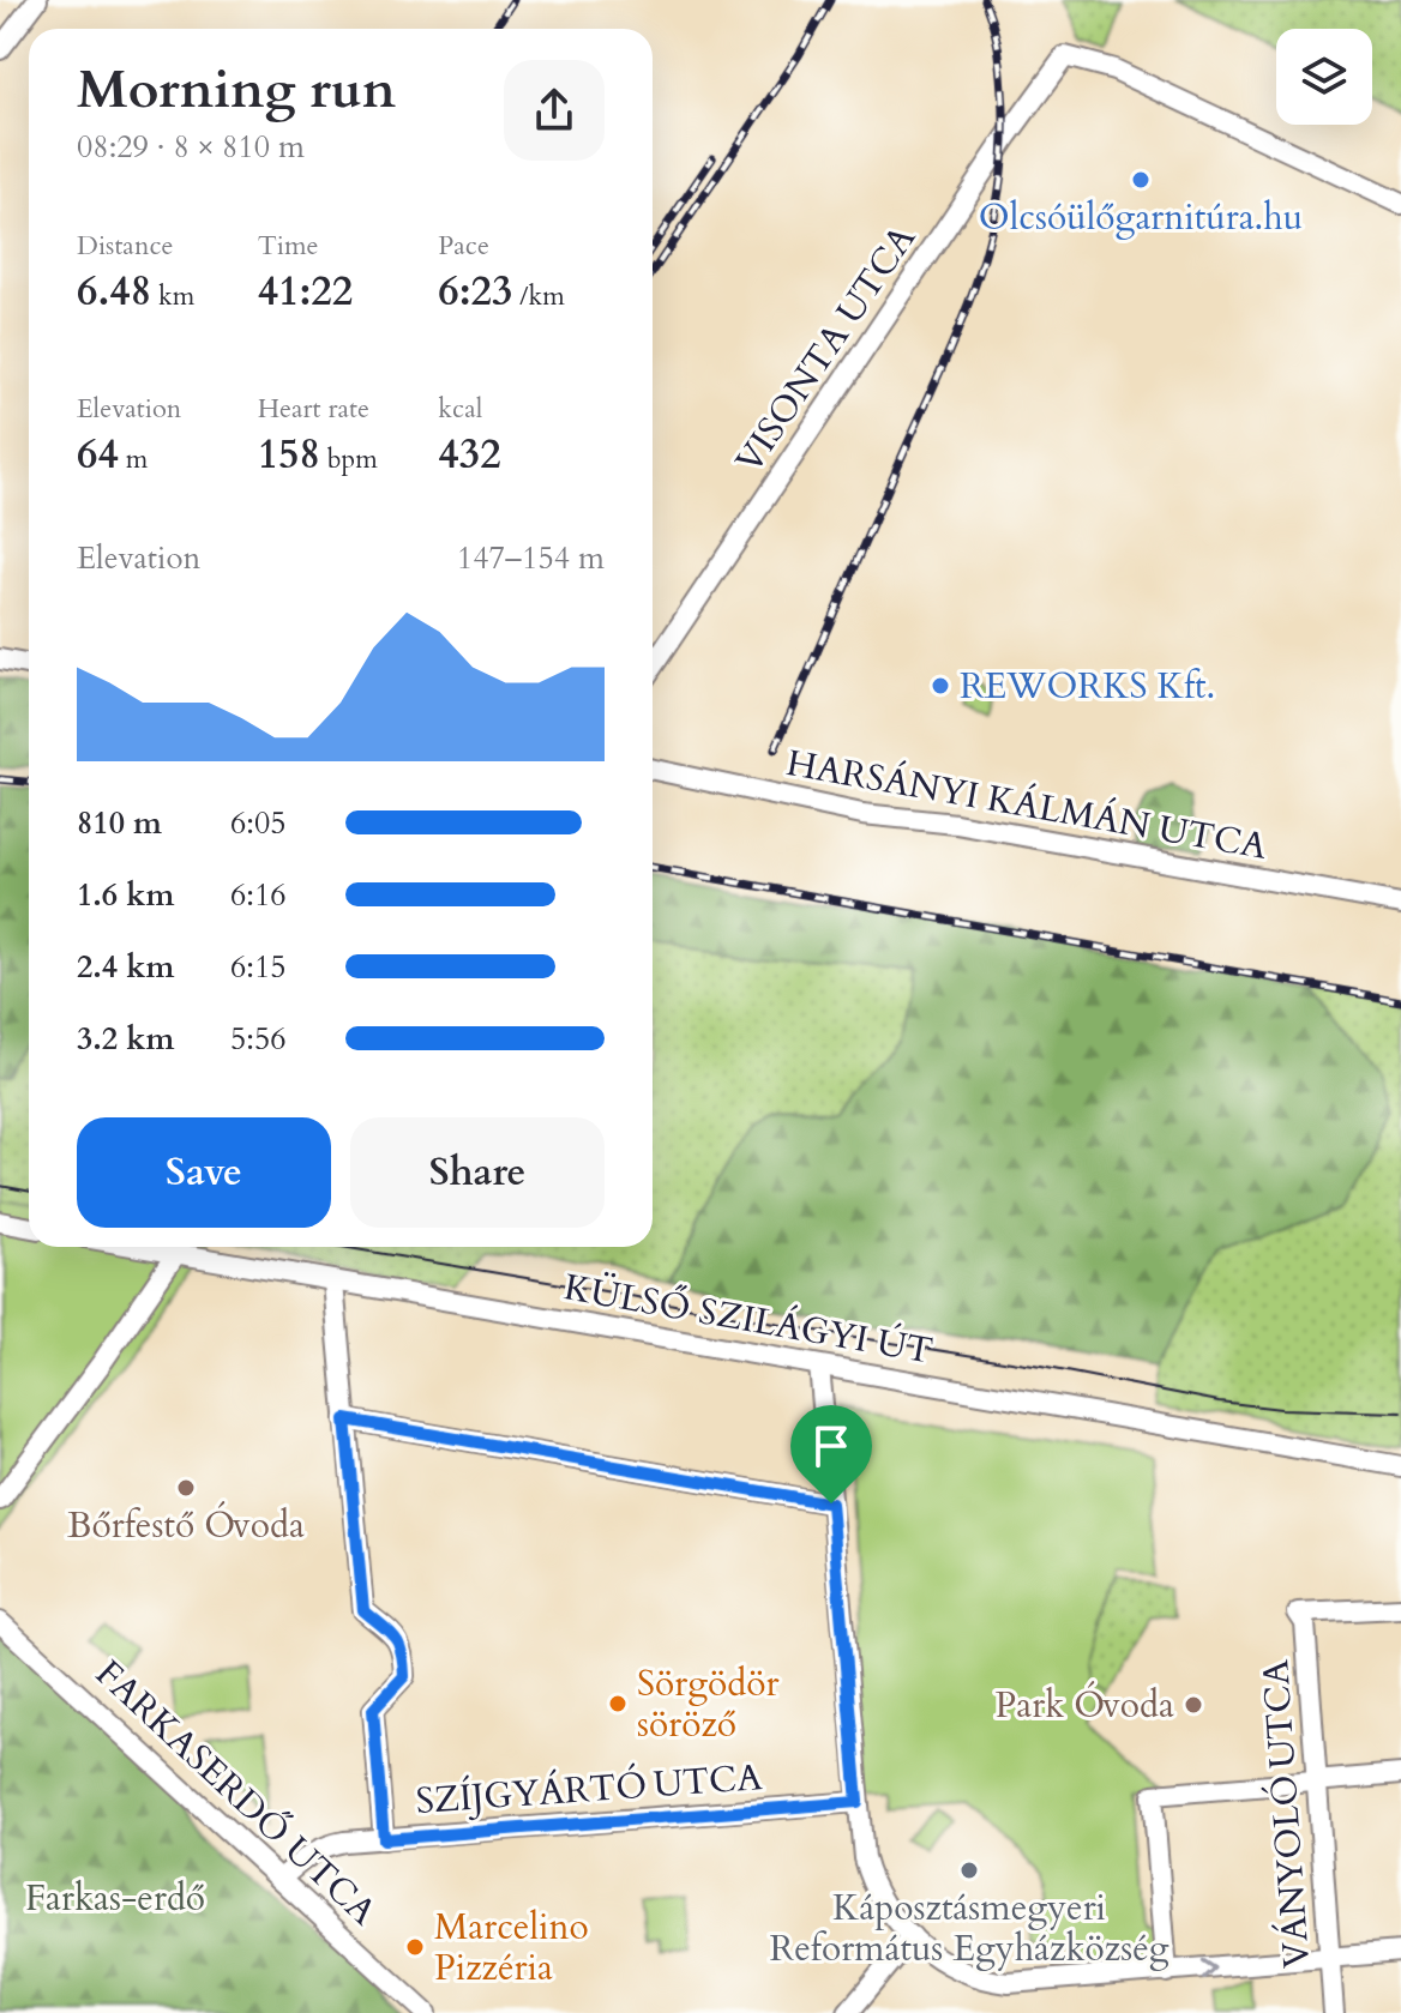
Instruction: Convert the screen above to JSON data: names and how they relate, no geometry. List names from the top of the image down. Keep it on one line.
{"streets":{"street":["VISONTA UTCA","HARSÁNYI KÁLMÁN UTCA","KÜLSŐ SZILÁGYI ÚT","SZÍJGYÁRTÓ UTCA","FARKASERDŐ UTCA","VÁNYOLÓ UTCA"]},"crossings":[["SZÍJGYÁRTÓ UTCA","FARKASERDŐ UTCA"]],"parks":["Farkas-erdő"],"places":["Olcsóülőgarnitúra.hu","REWORKS Kft.","Bőrfestő Óvoda","Sörgödör söröző","Park Óvoda","Káposztásmegyeri Református Egyházközség","Marcelino Pizzéria"],"page":{"heading":["Morning run","08:29 · 8 × 810 m"],"stats":[["Distance","6.48 km"],["Time","41:22"],["Pace","6:23 /km"],["Elevation","64 m"],["Heart rate","158 bpm"],["kcal","432"]],"chart":["Elevation","147–154 m"],"list":[{"name":"810 m","note":"6:05"},{"name":"1.6 km","note":"6:16"},{"name":"2.4 km","note":"6:15"},{"name":"3.2 km","note":"5:56"}],"buttons":["Save","Share"]}}
